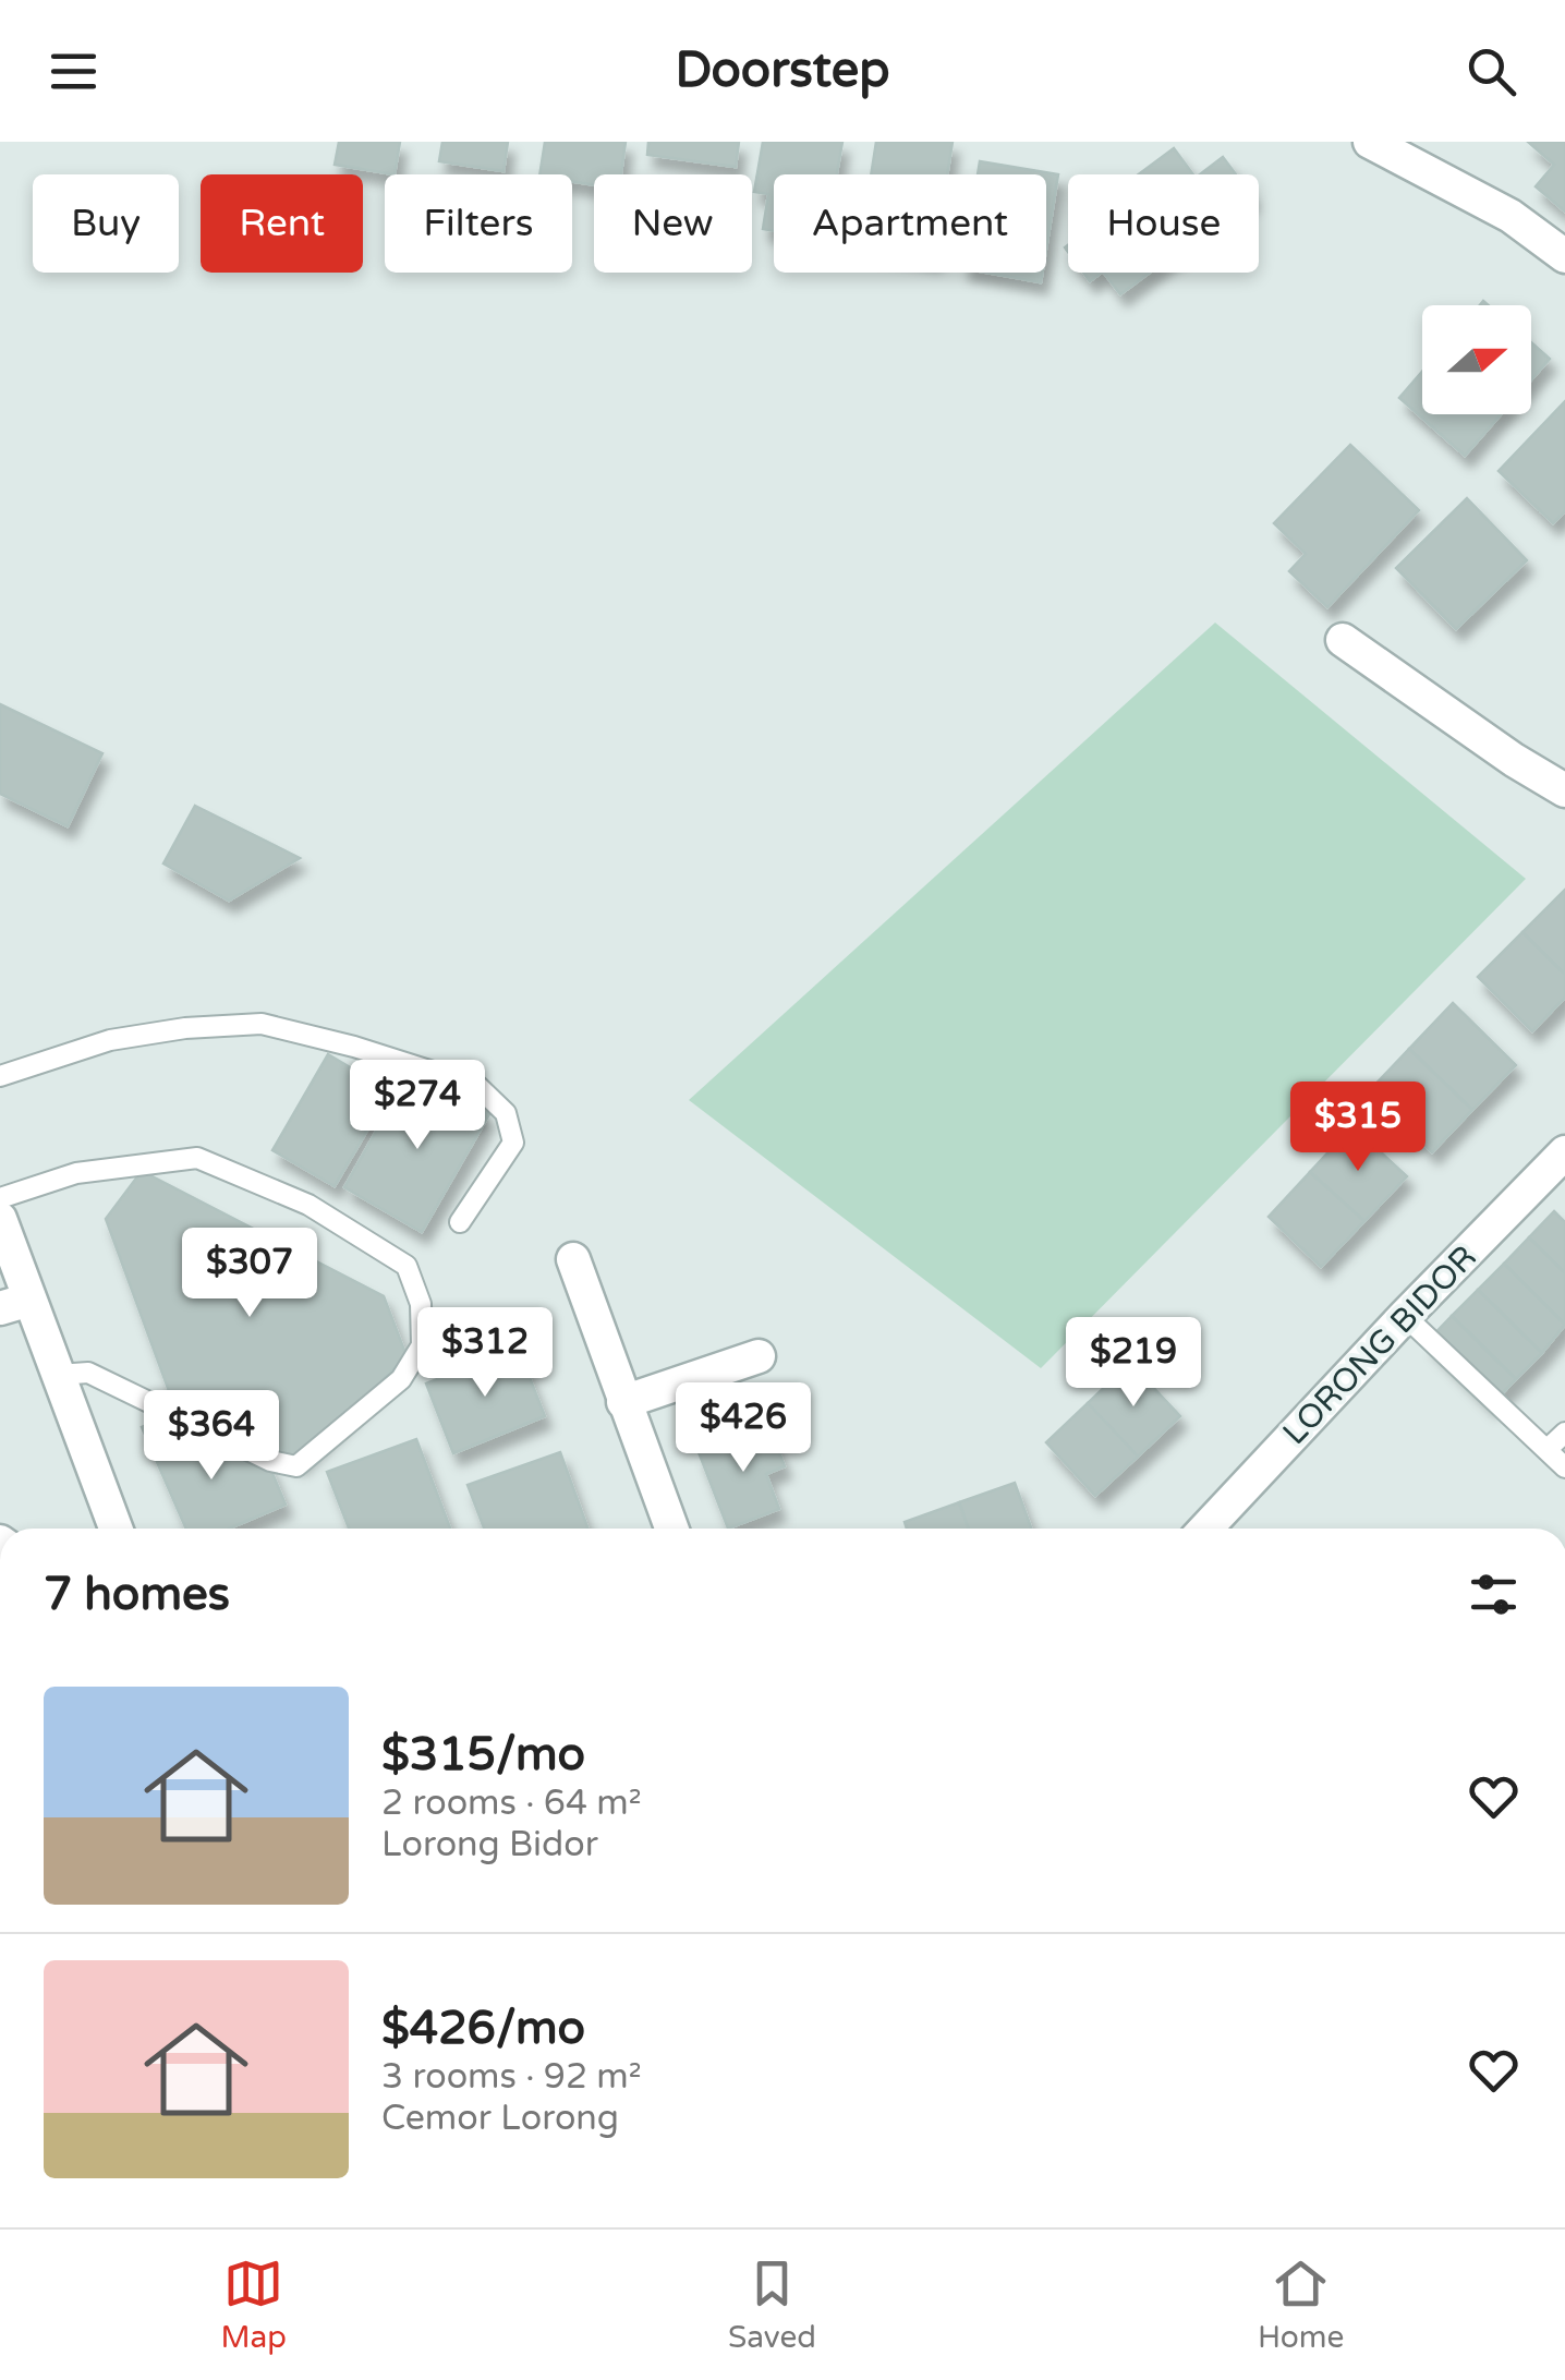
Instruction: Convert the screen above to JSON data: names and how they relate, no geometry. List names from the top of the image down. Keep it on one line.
{"streets":{"street":["LORONG BIDOR"]},"north":"right","page":{"header":"Doorstep","chip":["Buy","Rent","Filters","New","Apartment","House"],"price":["$274","$315","$307","$312","$219","$426","$364"],"heading":"7 homes","list":[{"name":"$315/mo","note":"2 rooms · 64 m² · Lorong Bidor"},{"name":"$426/mo","note":"3 rooms · 92 m² · Cemor Lorong"}],"tabs":["Map","Saved","Home"]}}
